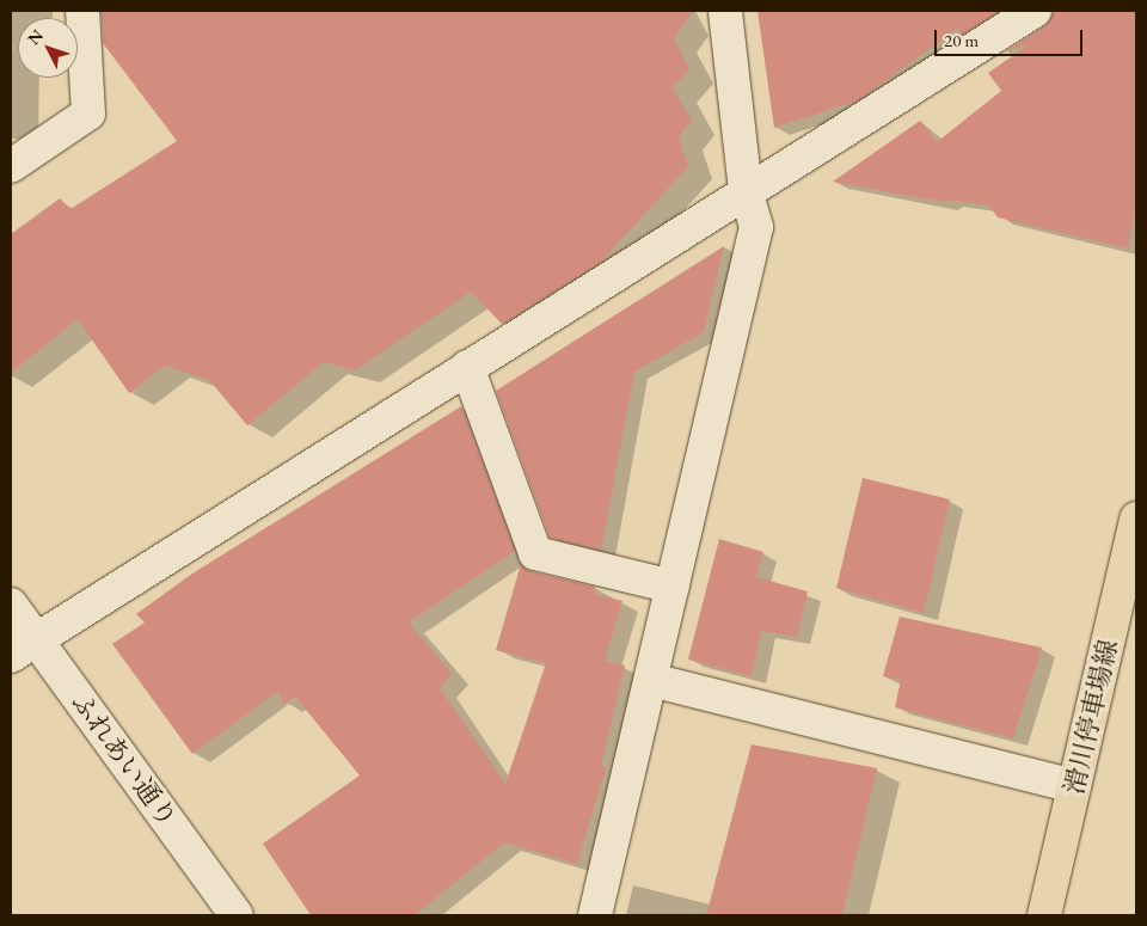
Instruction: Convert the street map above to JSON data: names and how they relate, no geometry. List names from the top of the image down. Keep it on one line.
{"streets":{"main road":["滑川停車場線"],"street":["ふれあい通り"]},"scale_bar":"20 m","north":"top left"}
